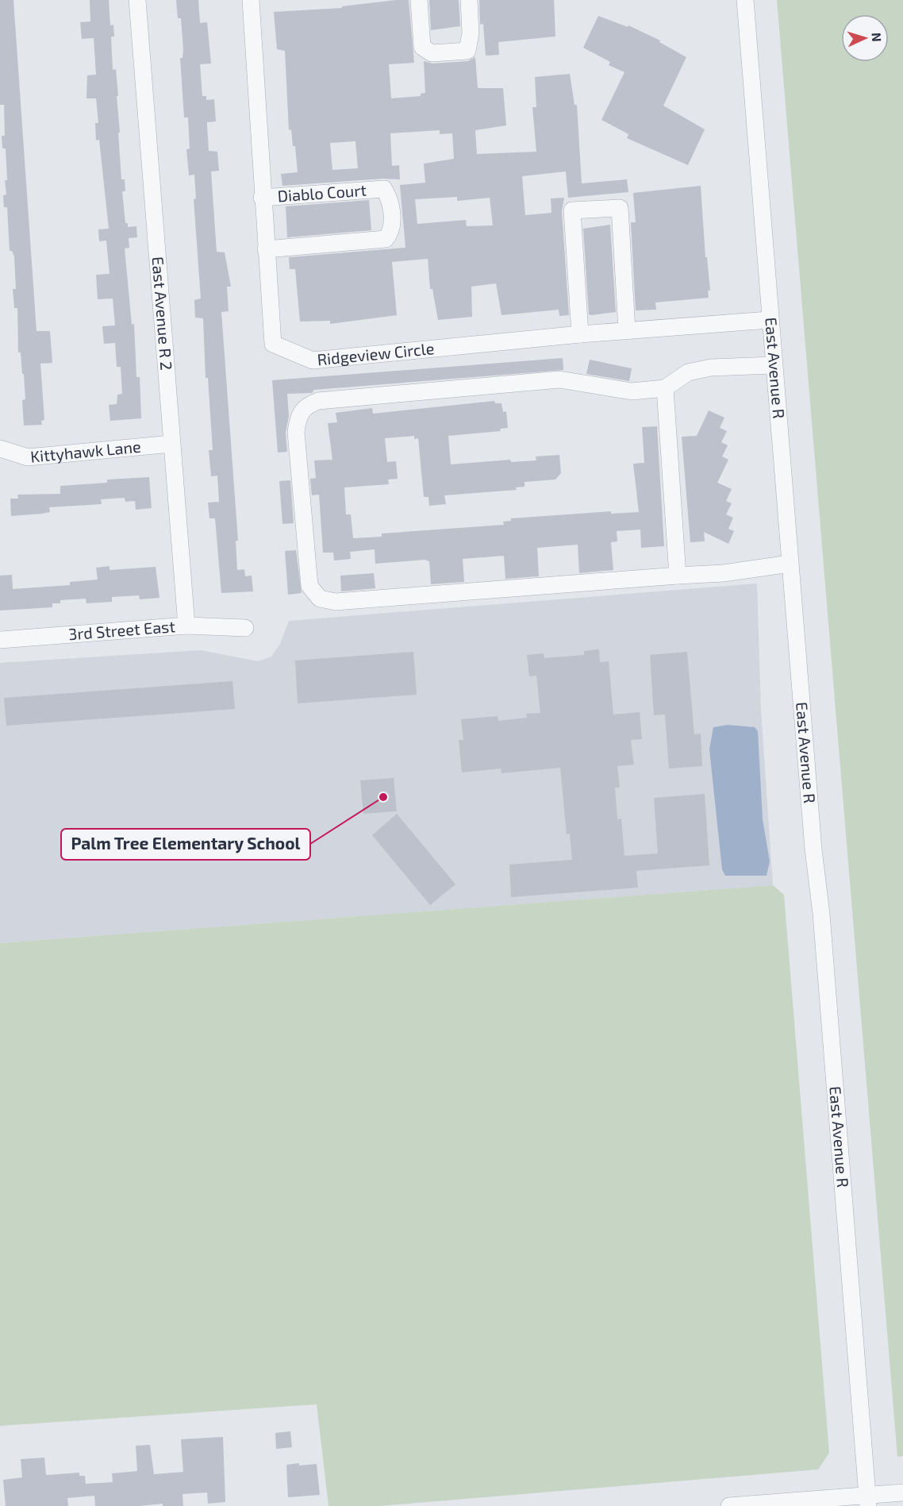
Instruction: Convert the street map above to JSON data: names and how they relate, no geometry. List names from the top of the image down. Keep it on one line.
{"streets":{"street":["Diablo Court","East Avenue R 2","Ridgeview Circle","East Avenue R","Kittyhawk Lane","3rd Street East"]},"crossings":[["Diablo Court","Ridgeview Circle"],["East Avenue R 2","Kittyhawk Lane"],["East Avenue R 2","3rd Street East"],["Ridgeview Circle","East Avenue R"]],"places":["Palm Tree Elementary School"],"north":"right"}
